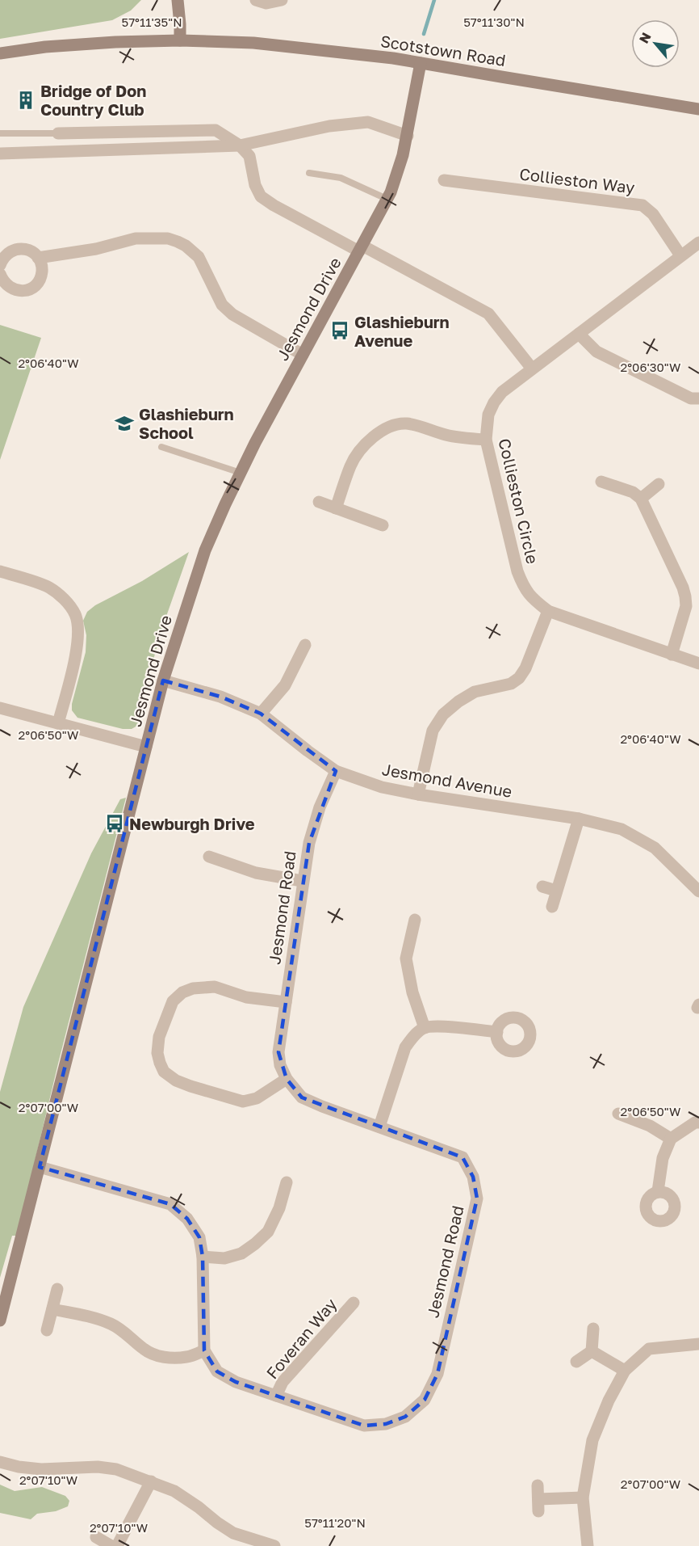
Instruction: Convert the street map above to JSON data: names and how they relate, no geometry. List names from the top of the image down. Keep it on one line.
{"streets":{"street":["Scotstown Road","Collieston Way","Jesmond Drive","Collieston Circle","Jesmond Avenue","Jesmond Road","Foveran Way"]},"crossings":[["Scotstown Road","Jesmond Drive"],["Collieston Way","Collieston Circle"],["Jesmond Drive","Jesmond Avenue"],["Jesmond Avenue","Jesmond Road"],["Jesmond Road","Foveran Way"]],"places":{"building":["Bridge of Don Country Club"],"bus stop":["Glashieburn Avenue","Newburgh Drive"],"school or university":["Glashieburn School"]},"north":"top left","coordinates":["57°11'35\"N","57°11'30\"N","2°06'40\"W","2°06'30\"W","2°06'50\"W","2°07'00\"W","2°07'10\"W","57°11'20\"N"]}
